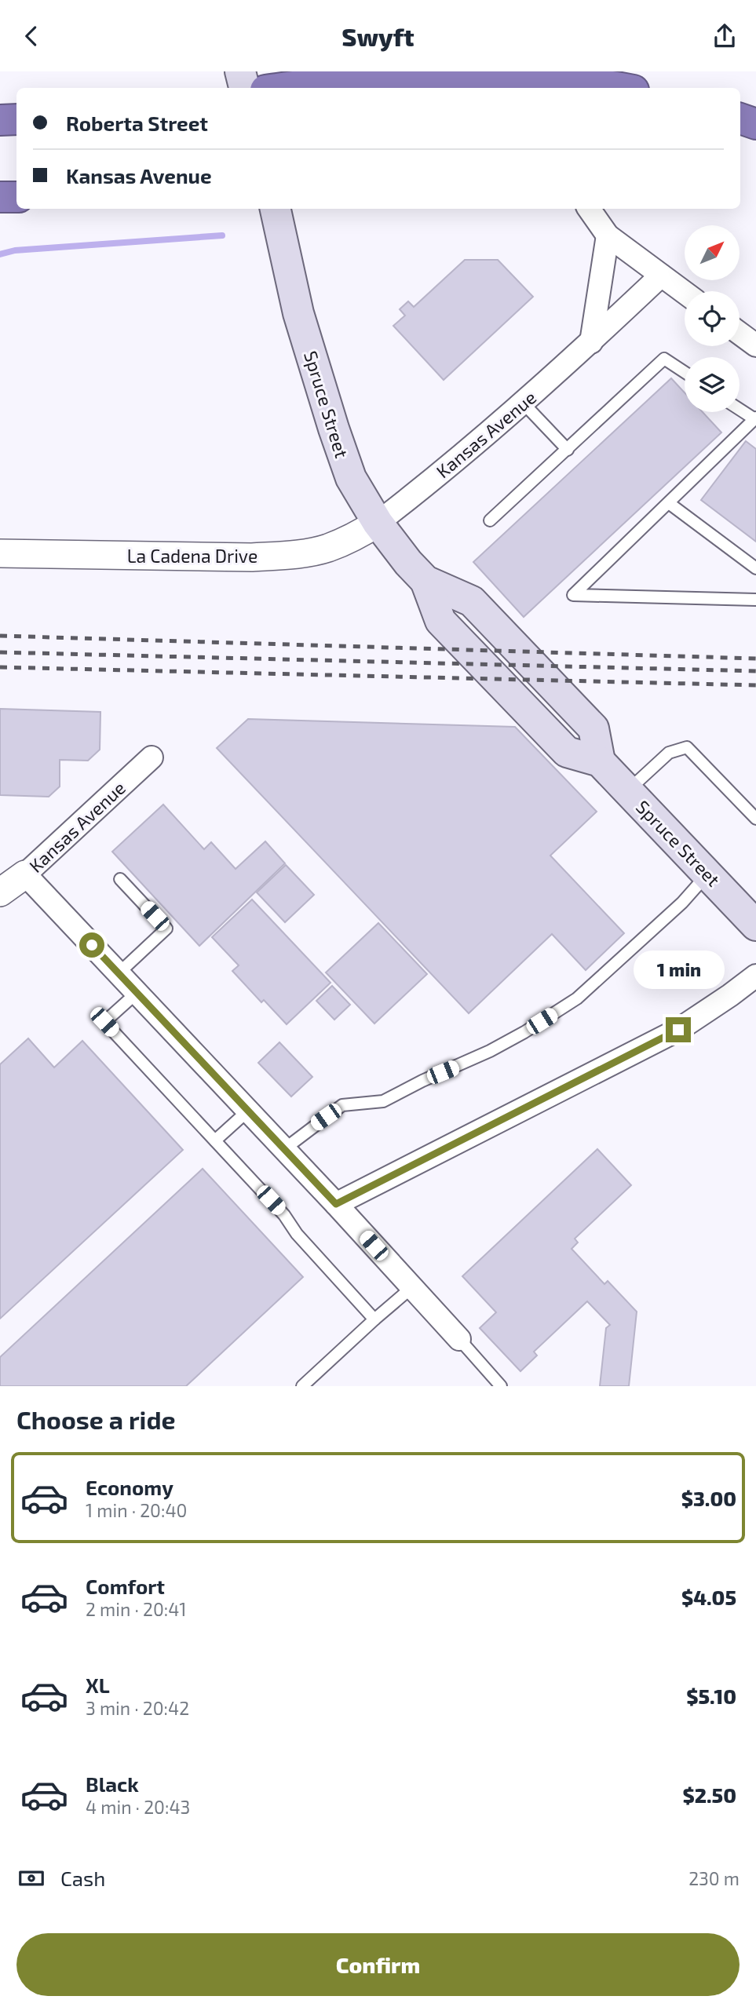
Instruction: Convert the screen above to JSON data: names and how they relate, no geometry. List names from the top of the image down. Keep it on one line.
{"streets":{"main road":["Spruce Street"],"street":["Kansas Avenue","La Cadena Drive"]},"crossings":[["Spruce Street","Kansas Avenue"],["Spruce Street","La Cadena Drive"],["Kansas Avenue","La Cadena Drive"]],"north":"top right","page":{"header":"Swyft","banner":["Roberta Street","Kansas Avenue"],"bubble":"1 min","heading":"Choose a ride","list":[{"name":"Economy","note":"1 min · 20:40","value":"$3.00"},{"name":"Comfort","note":"2 min · 20:41","value":"$4.05"},{"name":"XL","note":"3 min · 20:42","value":"$5.10"},{"name":"Black","note":"4 min · 20:43","value":"$2.50"}],"pay":["Cash","230 m"],"buttons":"Confirm"}}
